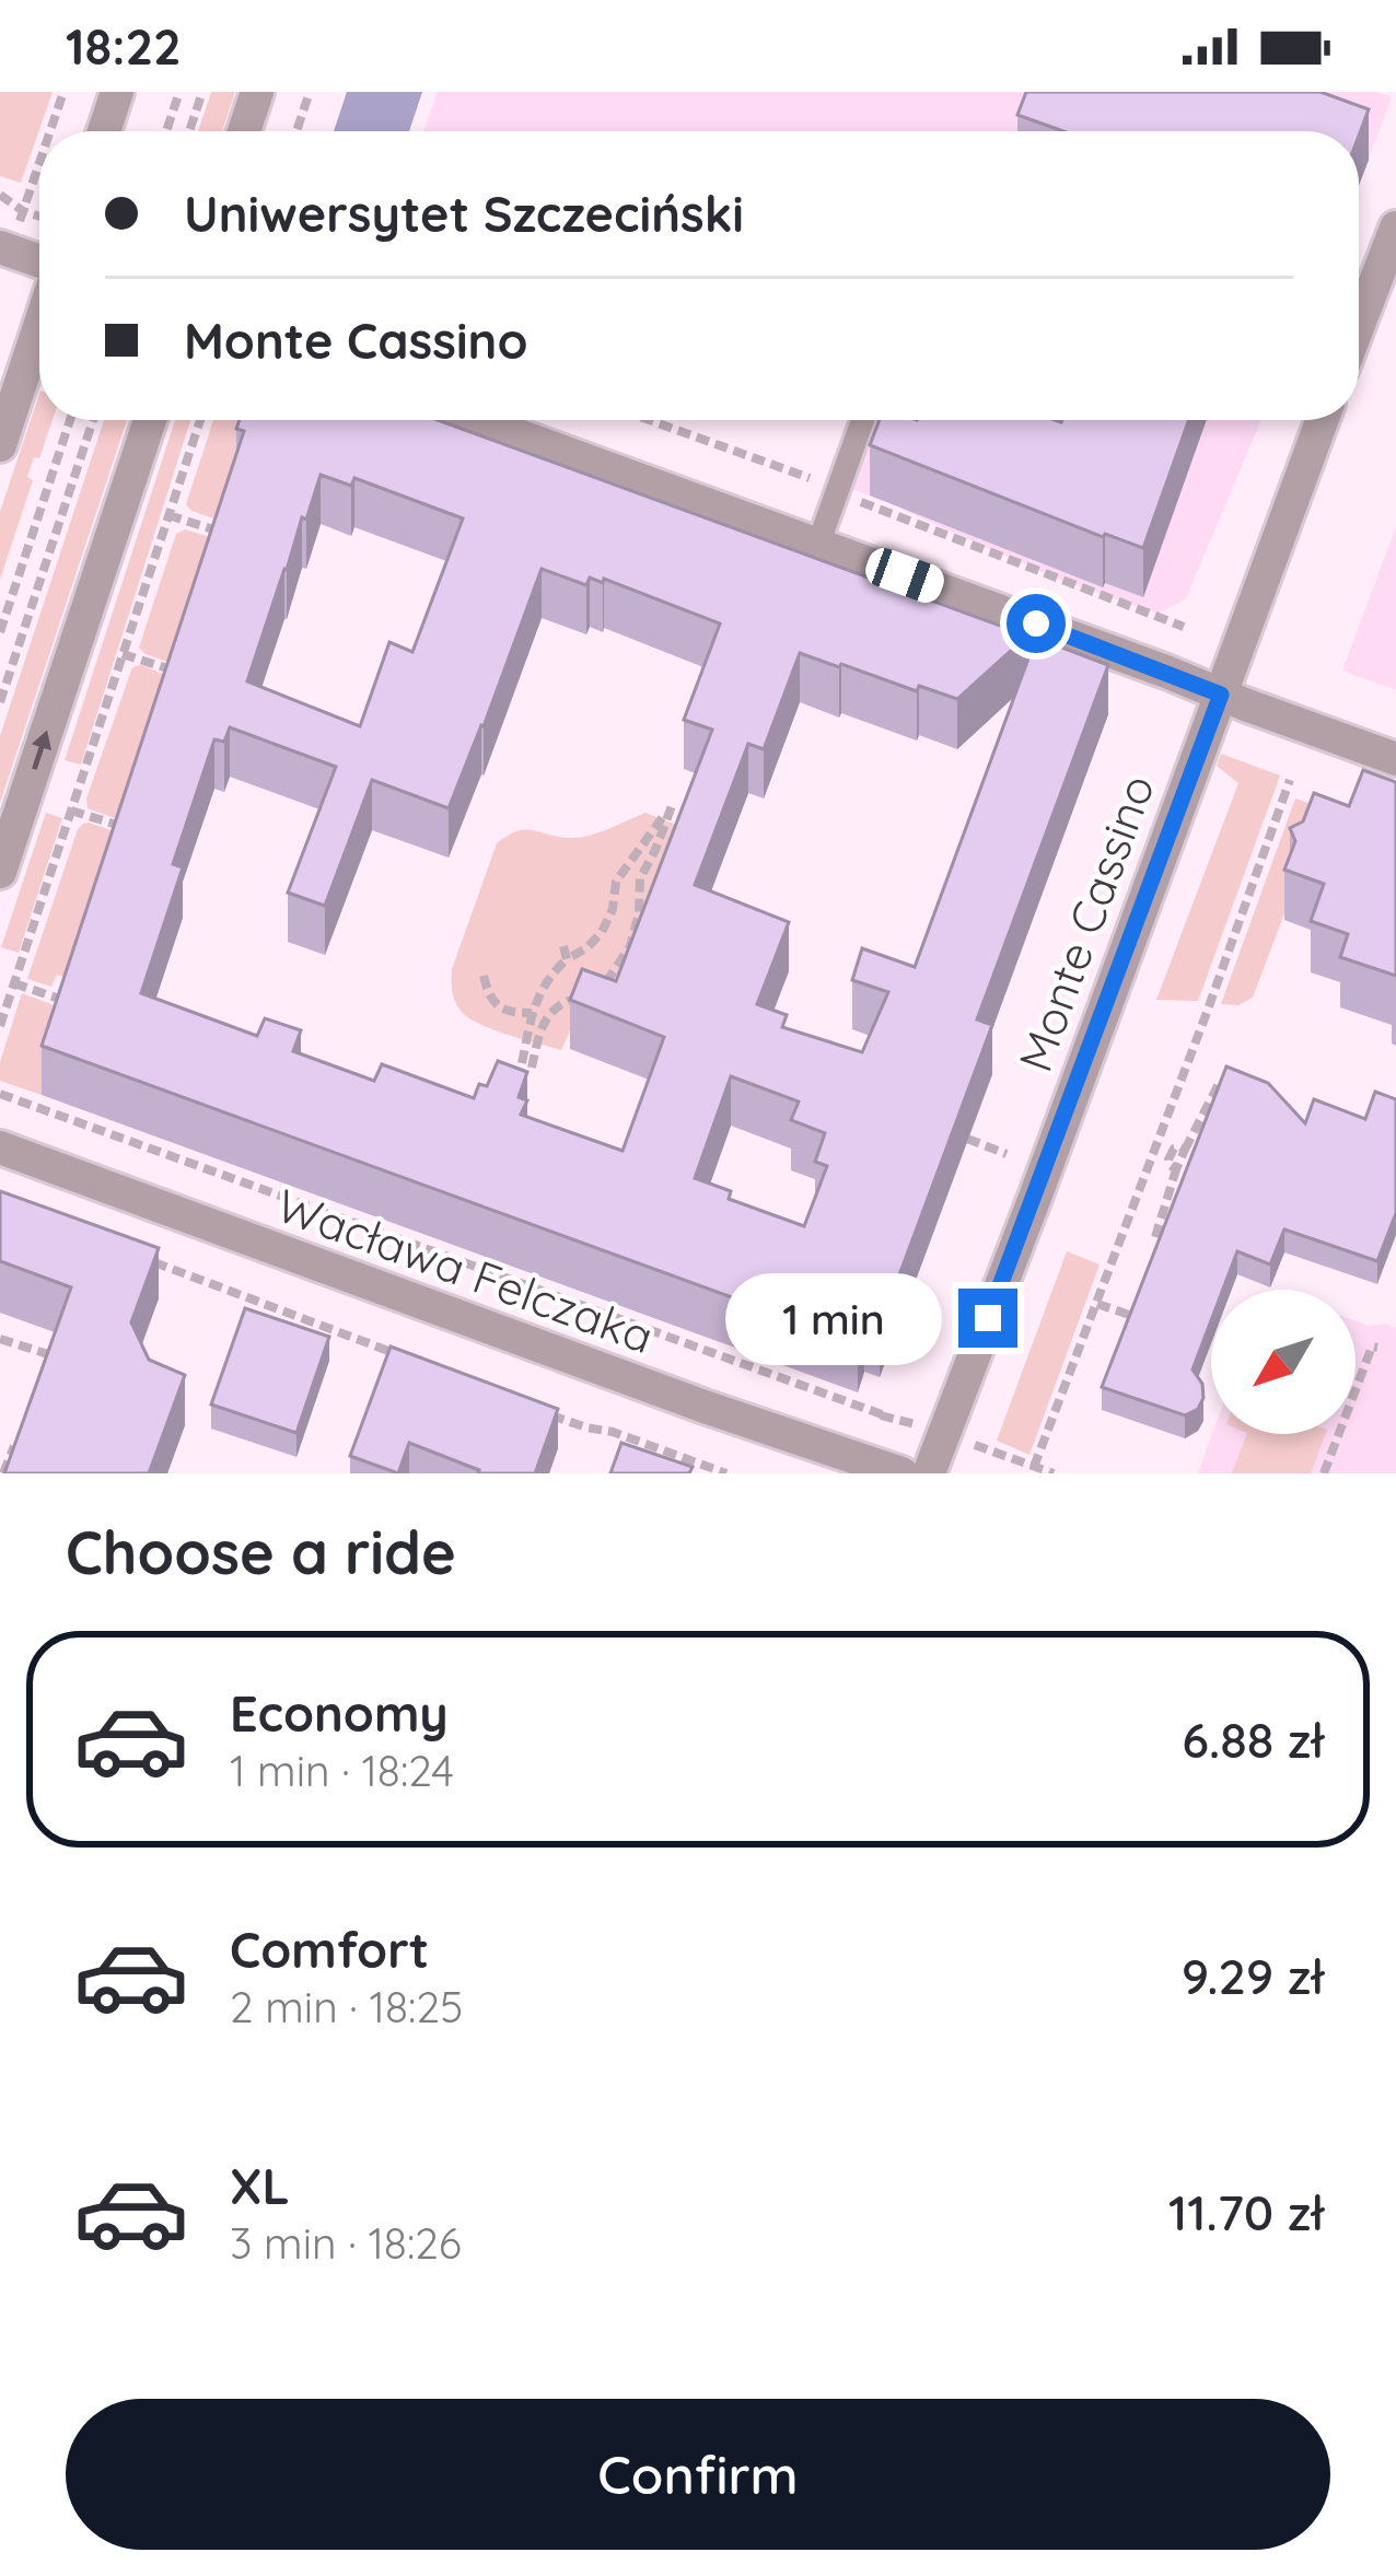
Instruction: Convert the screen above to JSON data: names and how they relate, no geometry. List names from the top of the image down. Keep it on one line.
{"streets":{"street":["Monte Cassino","Wacława Felczaka"]},"north":"bottom left","page":{"status":"18:22","banner":["Uniwersytet Szczeciński","Monte Cassino"],"bubble":"1 min","heading":"Choose a ride","list":[{"name":"Economy","note":"1 min · 18:24","value":"6.88 zł"},{"name":"Comfort","note":"2 min · 18:25","value":"9.29 zł"},{"name":"XL","note":"3 min · 18:26","value":"11.70 zł"}],"buttons":"Confirm"}}
